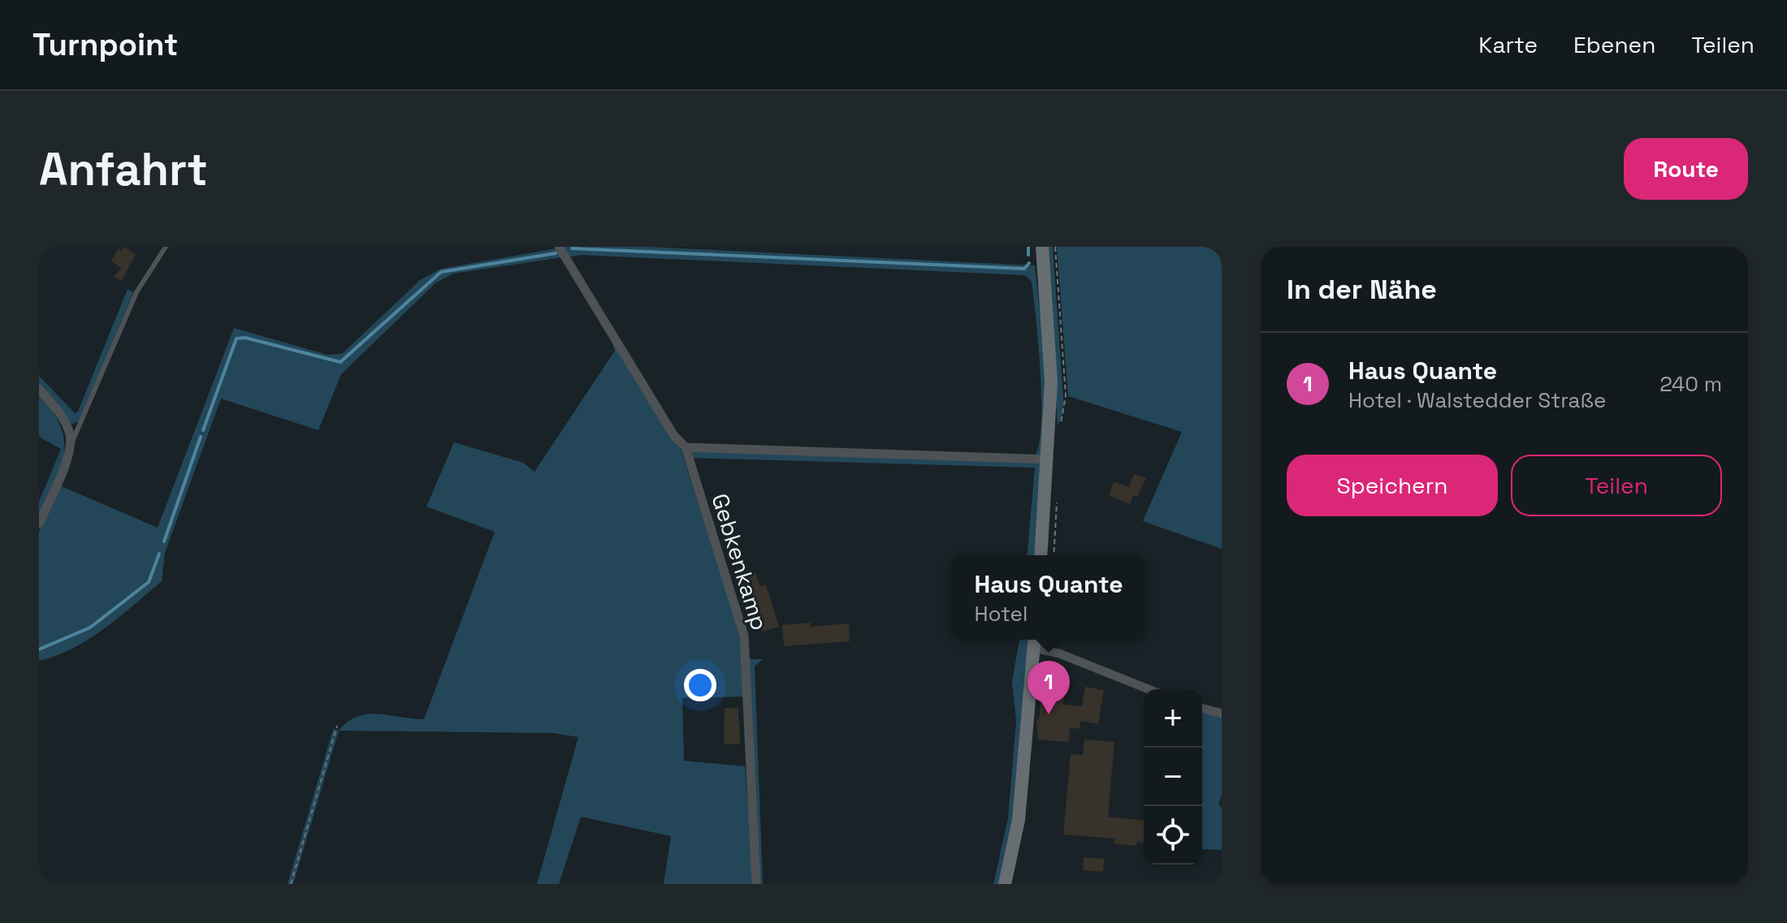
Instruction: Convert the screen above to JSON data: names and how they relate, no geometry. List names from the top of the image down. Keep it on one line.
{"streets":{"street":["Gebkenkamp"]},"page":{"header":"Turnpoint","nav":["Karte","Ebenen","Teilen"],"buttons":["Route",["Speichern","Teilen"]],"title":"Anfahrt","heading":"In der Nähe","list":[{"mark":"1","name":"Haus Quante","note":"Hotel · Walstedder Straße","value":"240 m"}],"popup":["Haus Quante","Hotel"],"pins":"1","map_buttons":["+","−"]}}
